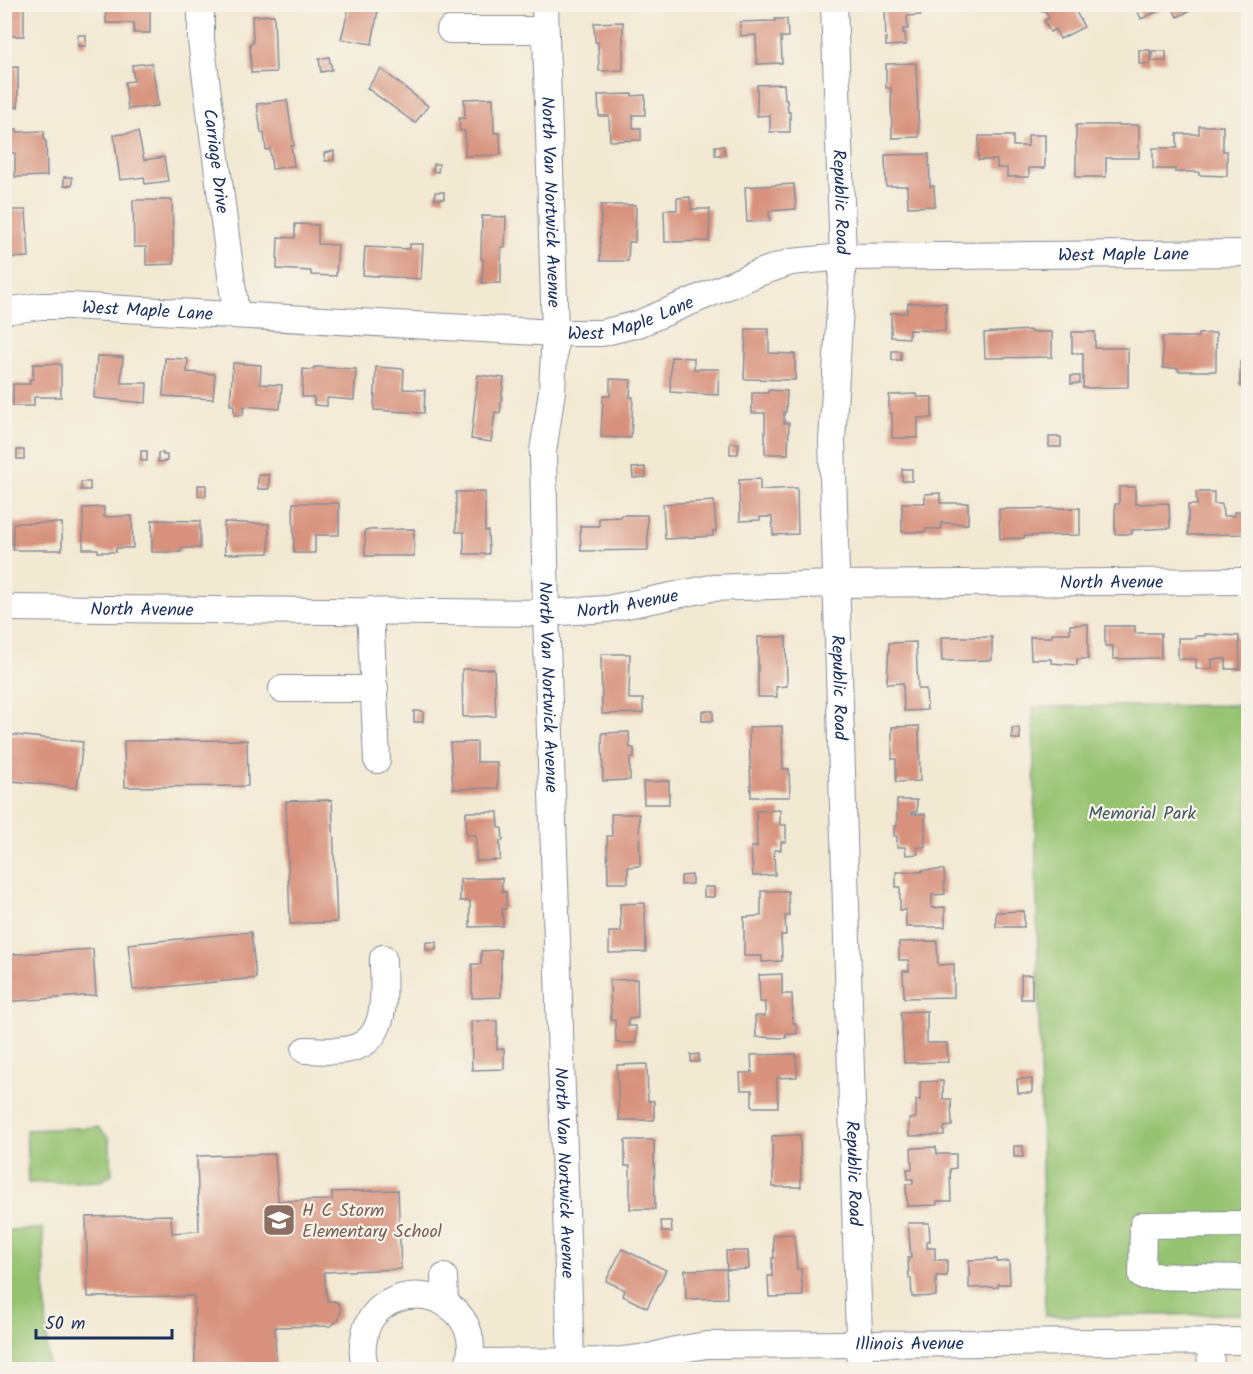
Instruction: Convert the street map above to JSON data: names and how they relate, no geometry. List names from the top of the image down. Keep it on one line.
{"streets":{"street":["Carriage Drive","Republic Road","North Van Nortwick Avenue","West Maple Lane","North Avenue","Illinois Avenue"]},"crossings":[["Carriage Drive","West Maple Lane"],["Republic Road","West Maple Lane"],["Republic Road","North Avenue"],["Republic Road","Illinois Avenue"],["North Van Nortwick Avenue","West Maple Lane"],["North Van Nortwick Avenue","North Avenue"],["North Van Nortwick Avenue","Illinois Avenue"]],"parks":["Memorial Park"],"places":{"school or university":["H C Storm Elementary School"]},"scale_bar":"50 m"}
